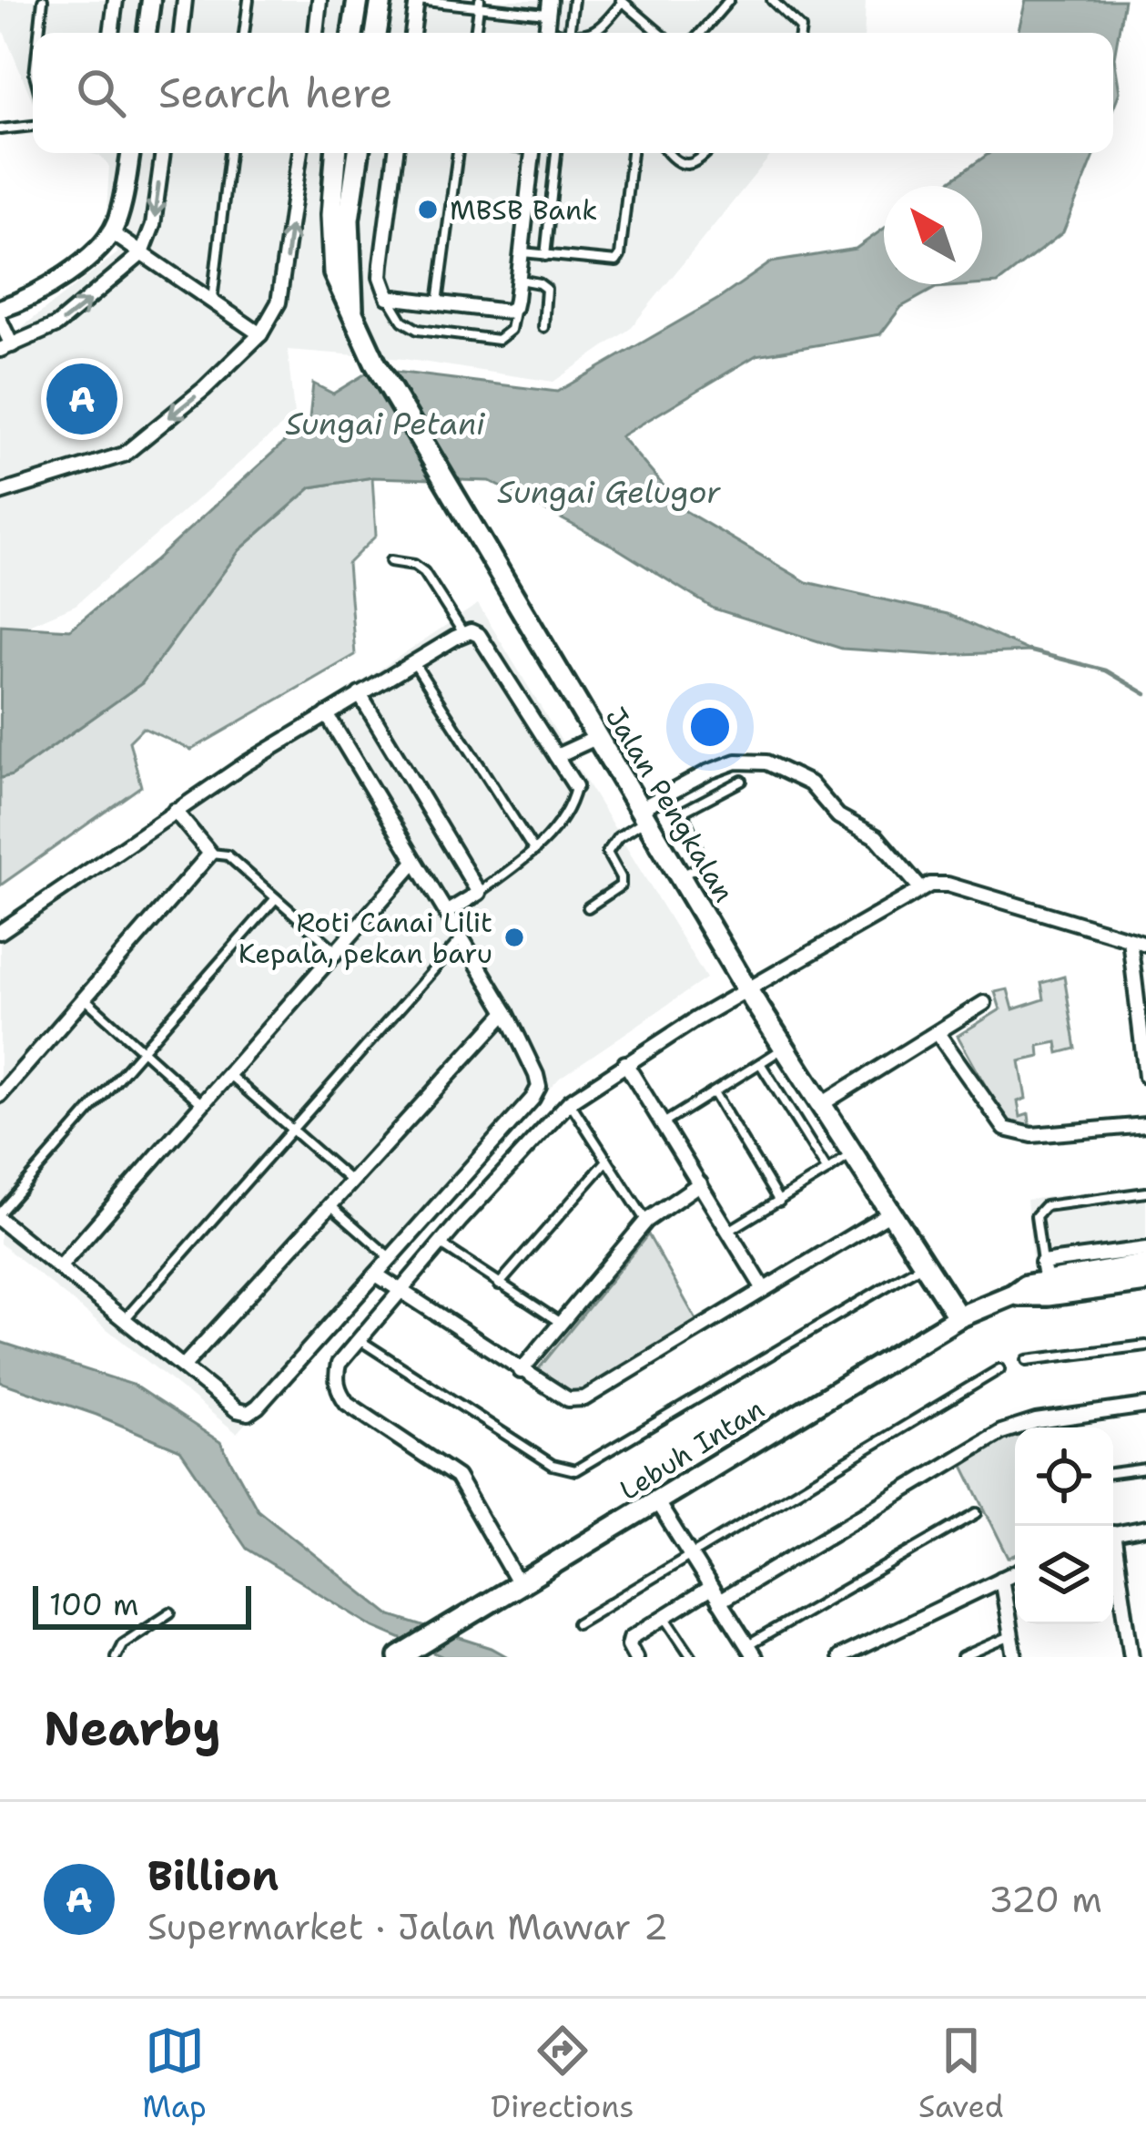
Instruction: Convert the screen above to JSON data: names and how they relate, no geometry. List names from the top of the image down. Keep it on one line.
{"streets":{"main road":["Jalan Pengkalan","Lebuh Intan"]},"crossings":[["Jalan Pengkalan","Lebuh Intan"]],"water":["Sungai Petani","Sungai Gelugor"],"places":["MBSB Bank","Roti Canai Lilit Kepala, pekan baru"],"scale_bar":"100 m","north":"top left","page":{"search":"Search here","pins":"A","scale":"100 m","heading":"Nearby","list":[{"mark":"A","name":"Billion","note":"Supermarket · Jalan Mawar 2","value":"320 m"}],"nav":["Map","Directions","Saved"]}}
